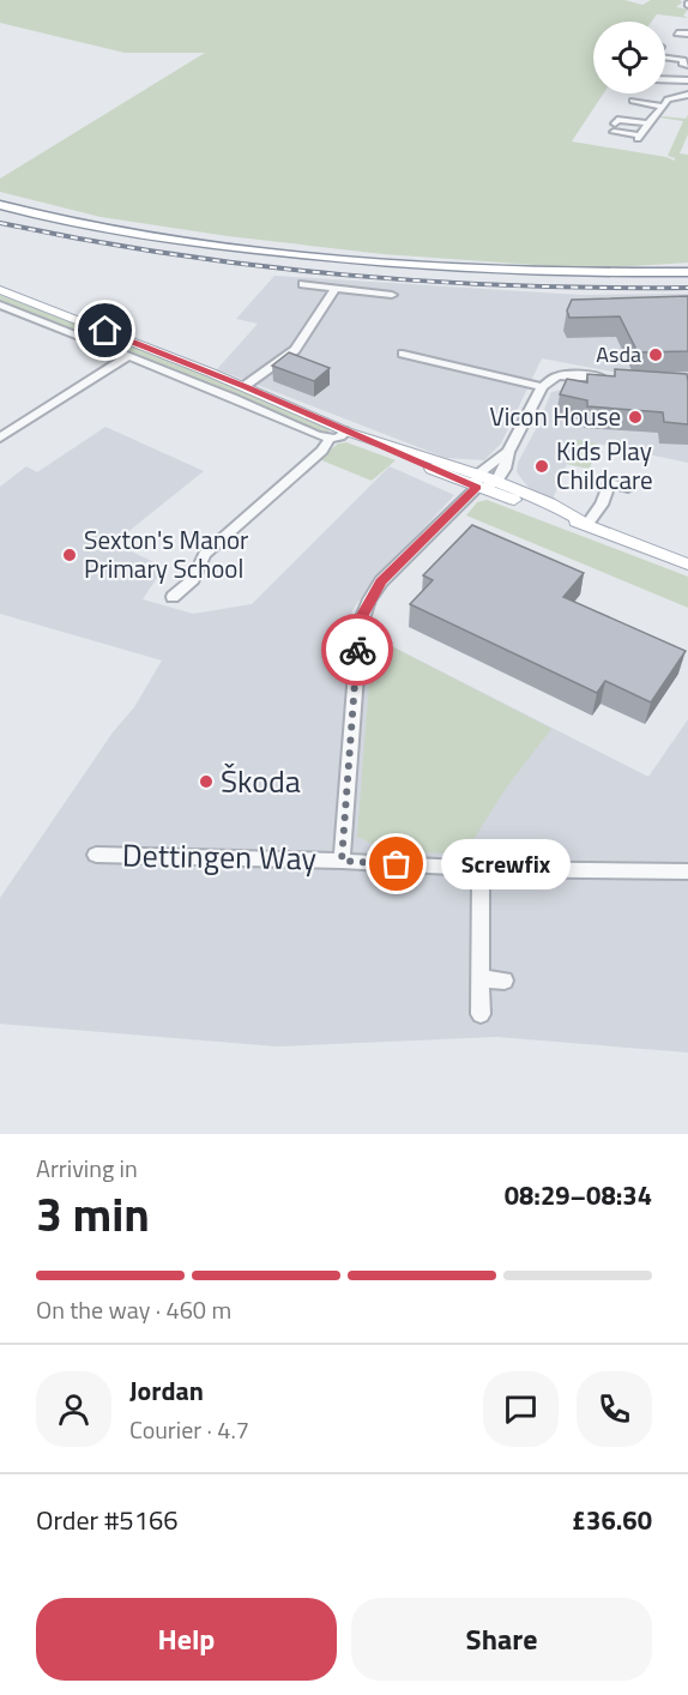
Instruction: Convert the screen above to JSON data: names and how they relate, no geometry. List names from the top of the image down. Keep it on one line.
{"streets":{"street":["Dettingen Way"]},"places":["Asda","Vicon House","Kids Play Childcare","Sexton's Manor Primary School","Škoda","Screwfix"],"page":{"bubble":"Screwfix","heading":["3 min","Arriving in","08:29–08:34"],"panel":["Jordan","Courier · 4.7","Order #5166","£36.60"],"bar":"On the way · 460 m","buttons":["Help","Share"]}}
